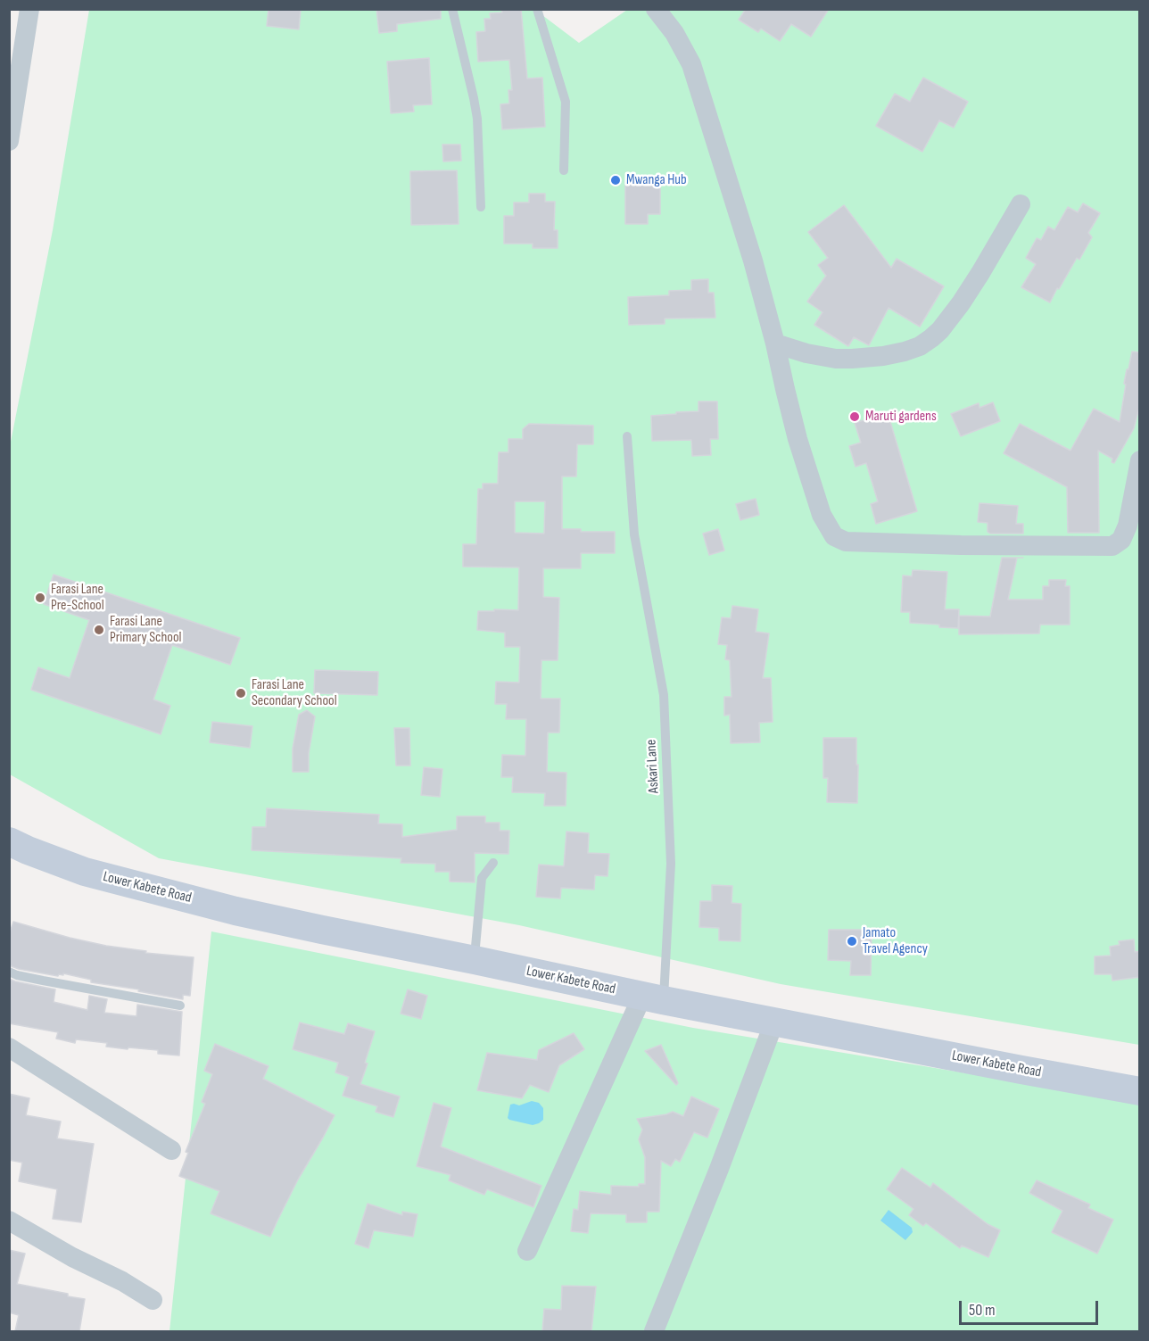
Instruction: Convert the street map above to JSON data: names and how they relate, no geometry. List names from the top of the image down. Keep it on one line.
{"streets":{"main road":["Lower Kabete Road"],"lane":["Askari Lane"]},"crossings":[["Askari Lane","Lower Kabete Road"]],"places":["Mwanga Hub","Maruti gardens","Farasi Lane Pre-School","Farasi Lane Primary School","Farasi Lane Secondary School","Jamato Travel Agency"],"scale_bar":"50 m"}
